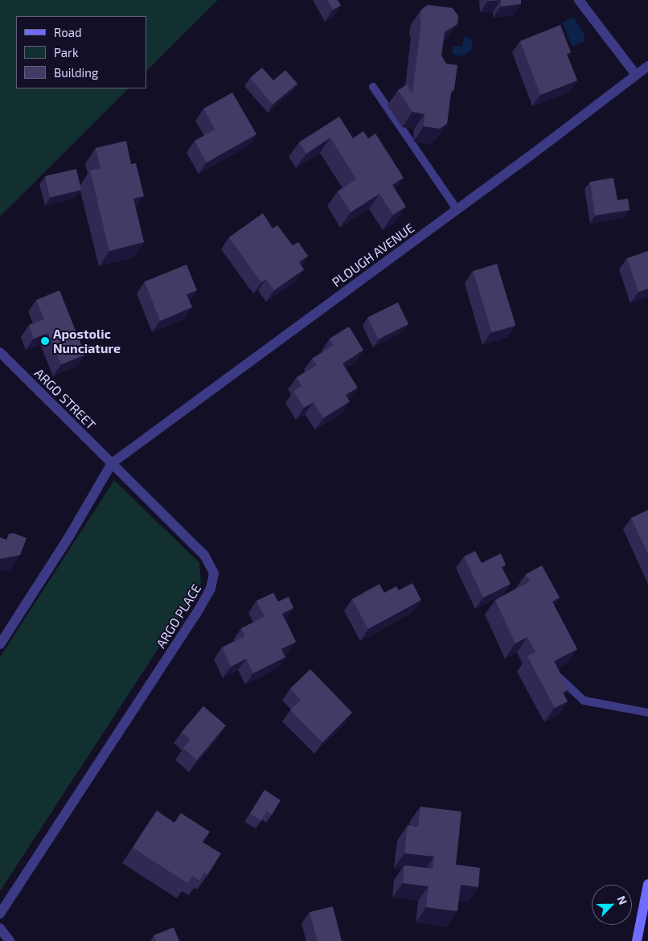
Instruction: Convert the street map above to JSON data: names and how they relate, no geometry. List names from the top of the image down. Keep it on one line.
{"streets":{"street":["PLOUGH AVENUE","ARGO STREET","ARGO PLACE"]},"crossings":[["PLOUGH AVENUE","ARGO STREET"],["PLOUGH AVENUE","ARGO PLACE"],["ARGO STREET","ARGO PLACE"]],"places":["Apostolic Nunciature"],"legend":["Road","Park","Building"],"north":"top right"}
